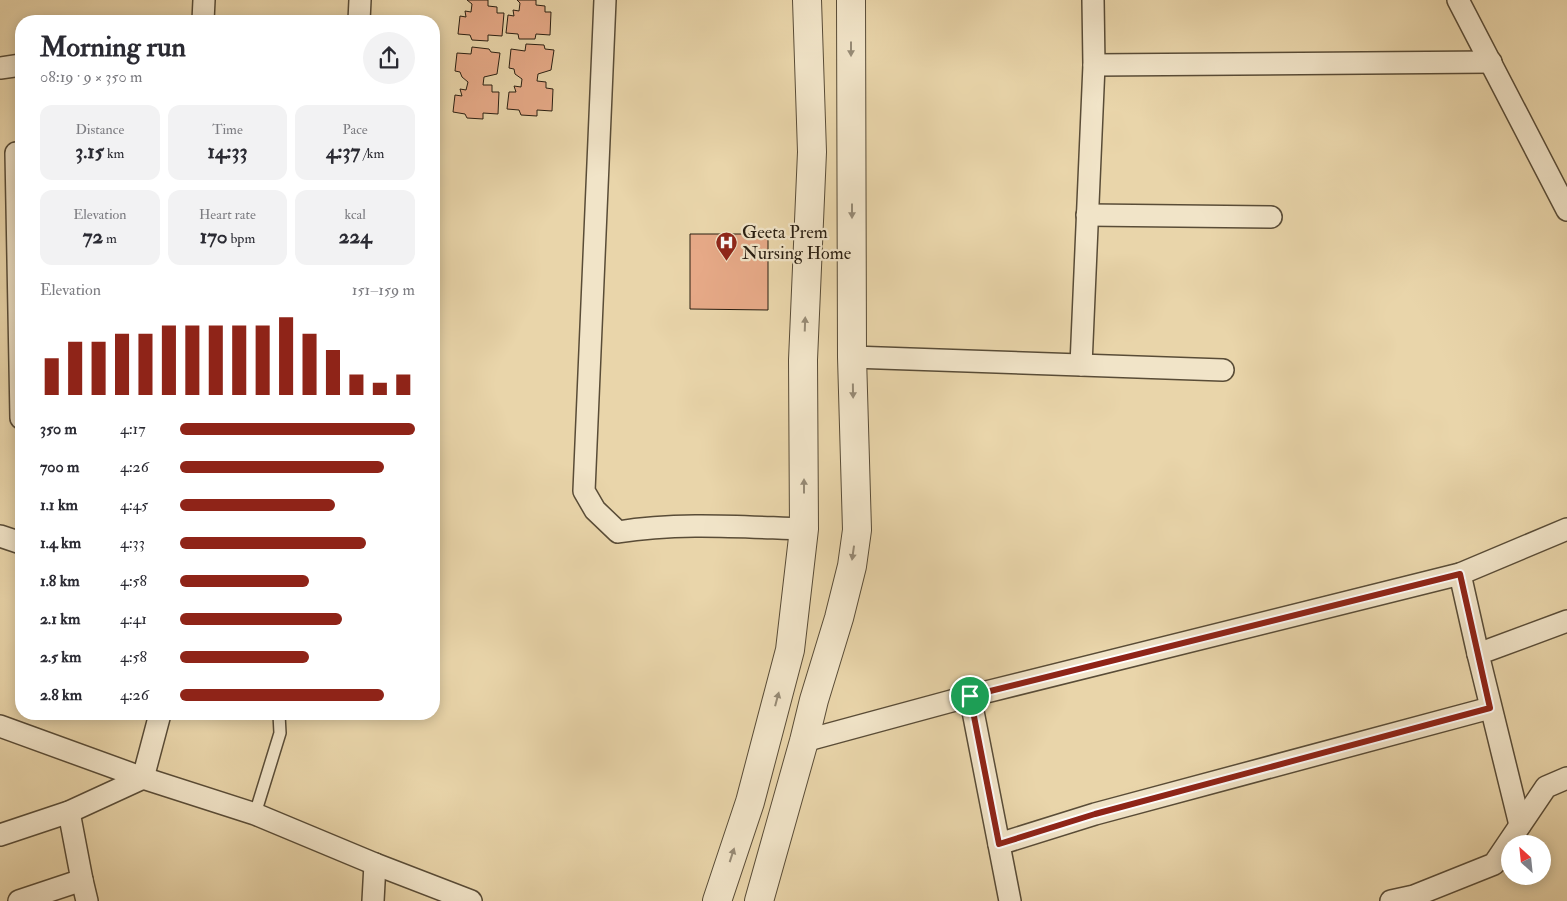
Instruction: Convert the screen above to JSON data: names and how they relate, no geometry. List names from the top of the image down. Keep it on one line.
{"places":{"hospital":["Geeta Prem Nursing Home"]},"north":"top left","page":{"heading":["Morning run","08:19 · 9 × 350 m"],"stats":[["Distance","3.15 km"],["Time","14:33"],["Pace","4:37 /km"],["Elevation","72 m"],["Heart rate","170 bpm"],["kcal","224"]],"chart":["Elevation","151–159 m"],"list":[{"name":"350 m","note":"4:17"},{"name":"700 m","note":"4:26"},{"name":"1.1 km","note":"4:45"},{"name":"1.4 km","note":"4:33"},{"name":"1.8 km","note":"4:58"},{"name":"2.1 km","note":"4:41"},{"name":"2.5 km","note":"4:58"},{"name":"2.8 km","note":"4:26"}]}}
